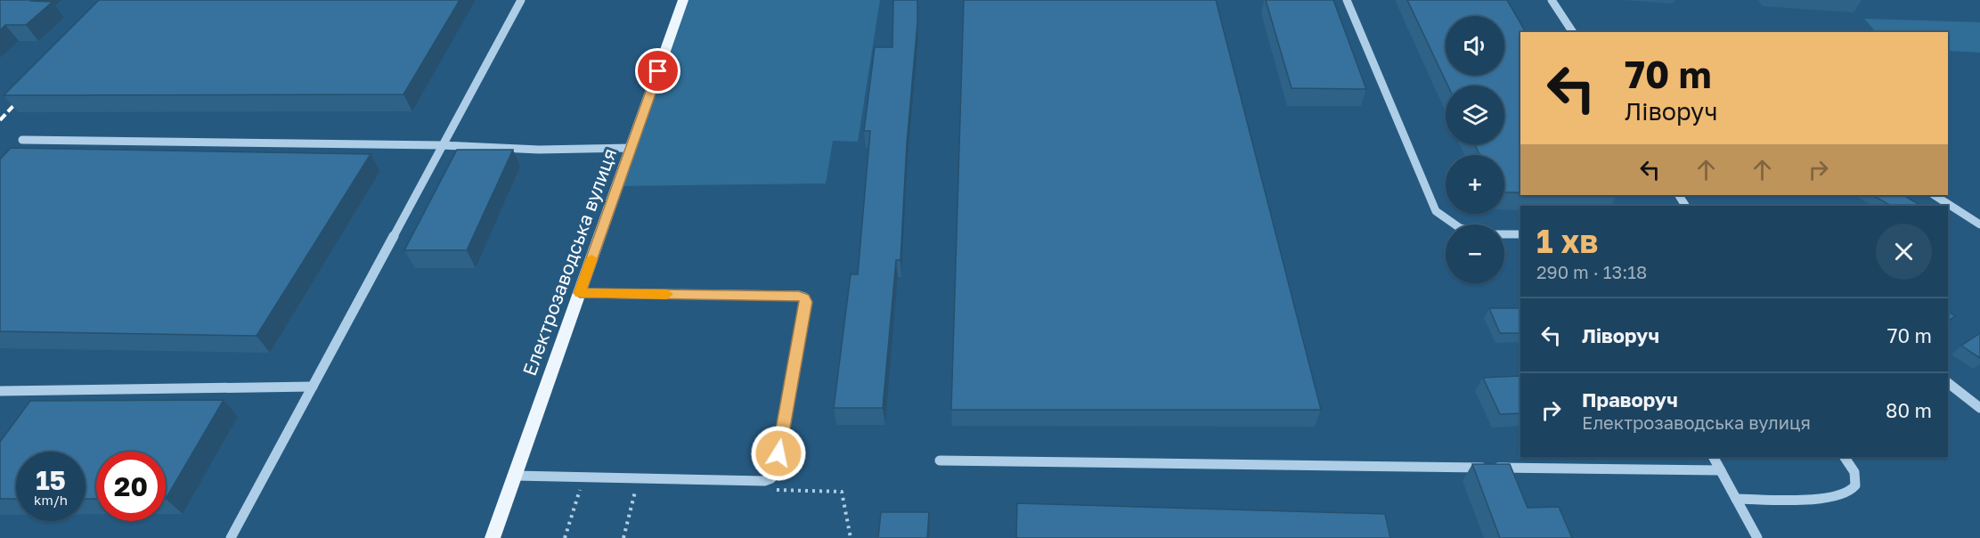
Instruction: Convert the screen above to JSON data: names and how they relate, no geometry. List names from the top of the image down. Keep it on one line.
{"streets":{"main road":["Електрозаводська вулиця"]},"page":{"map_buttons":["+","−"],"turn":["70 m","Ліворуч"],"heading":["1 хв","290 m · 13:18"],"list":[{"name":"Ліворуч","value":"70 m"},{"name":"Праворуч","note":"Електрозаводська вулиця","value":"80 m"}],"speed":"15 km/h","limit":"20"}}
